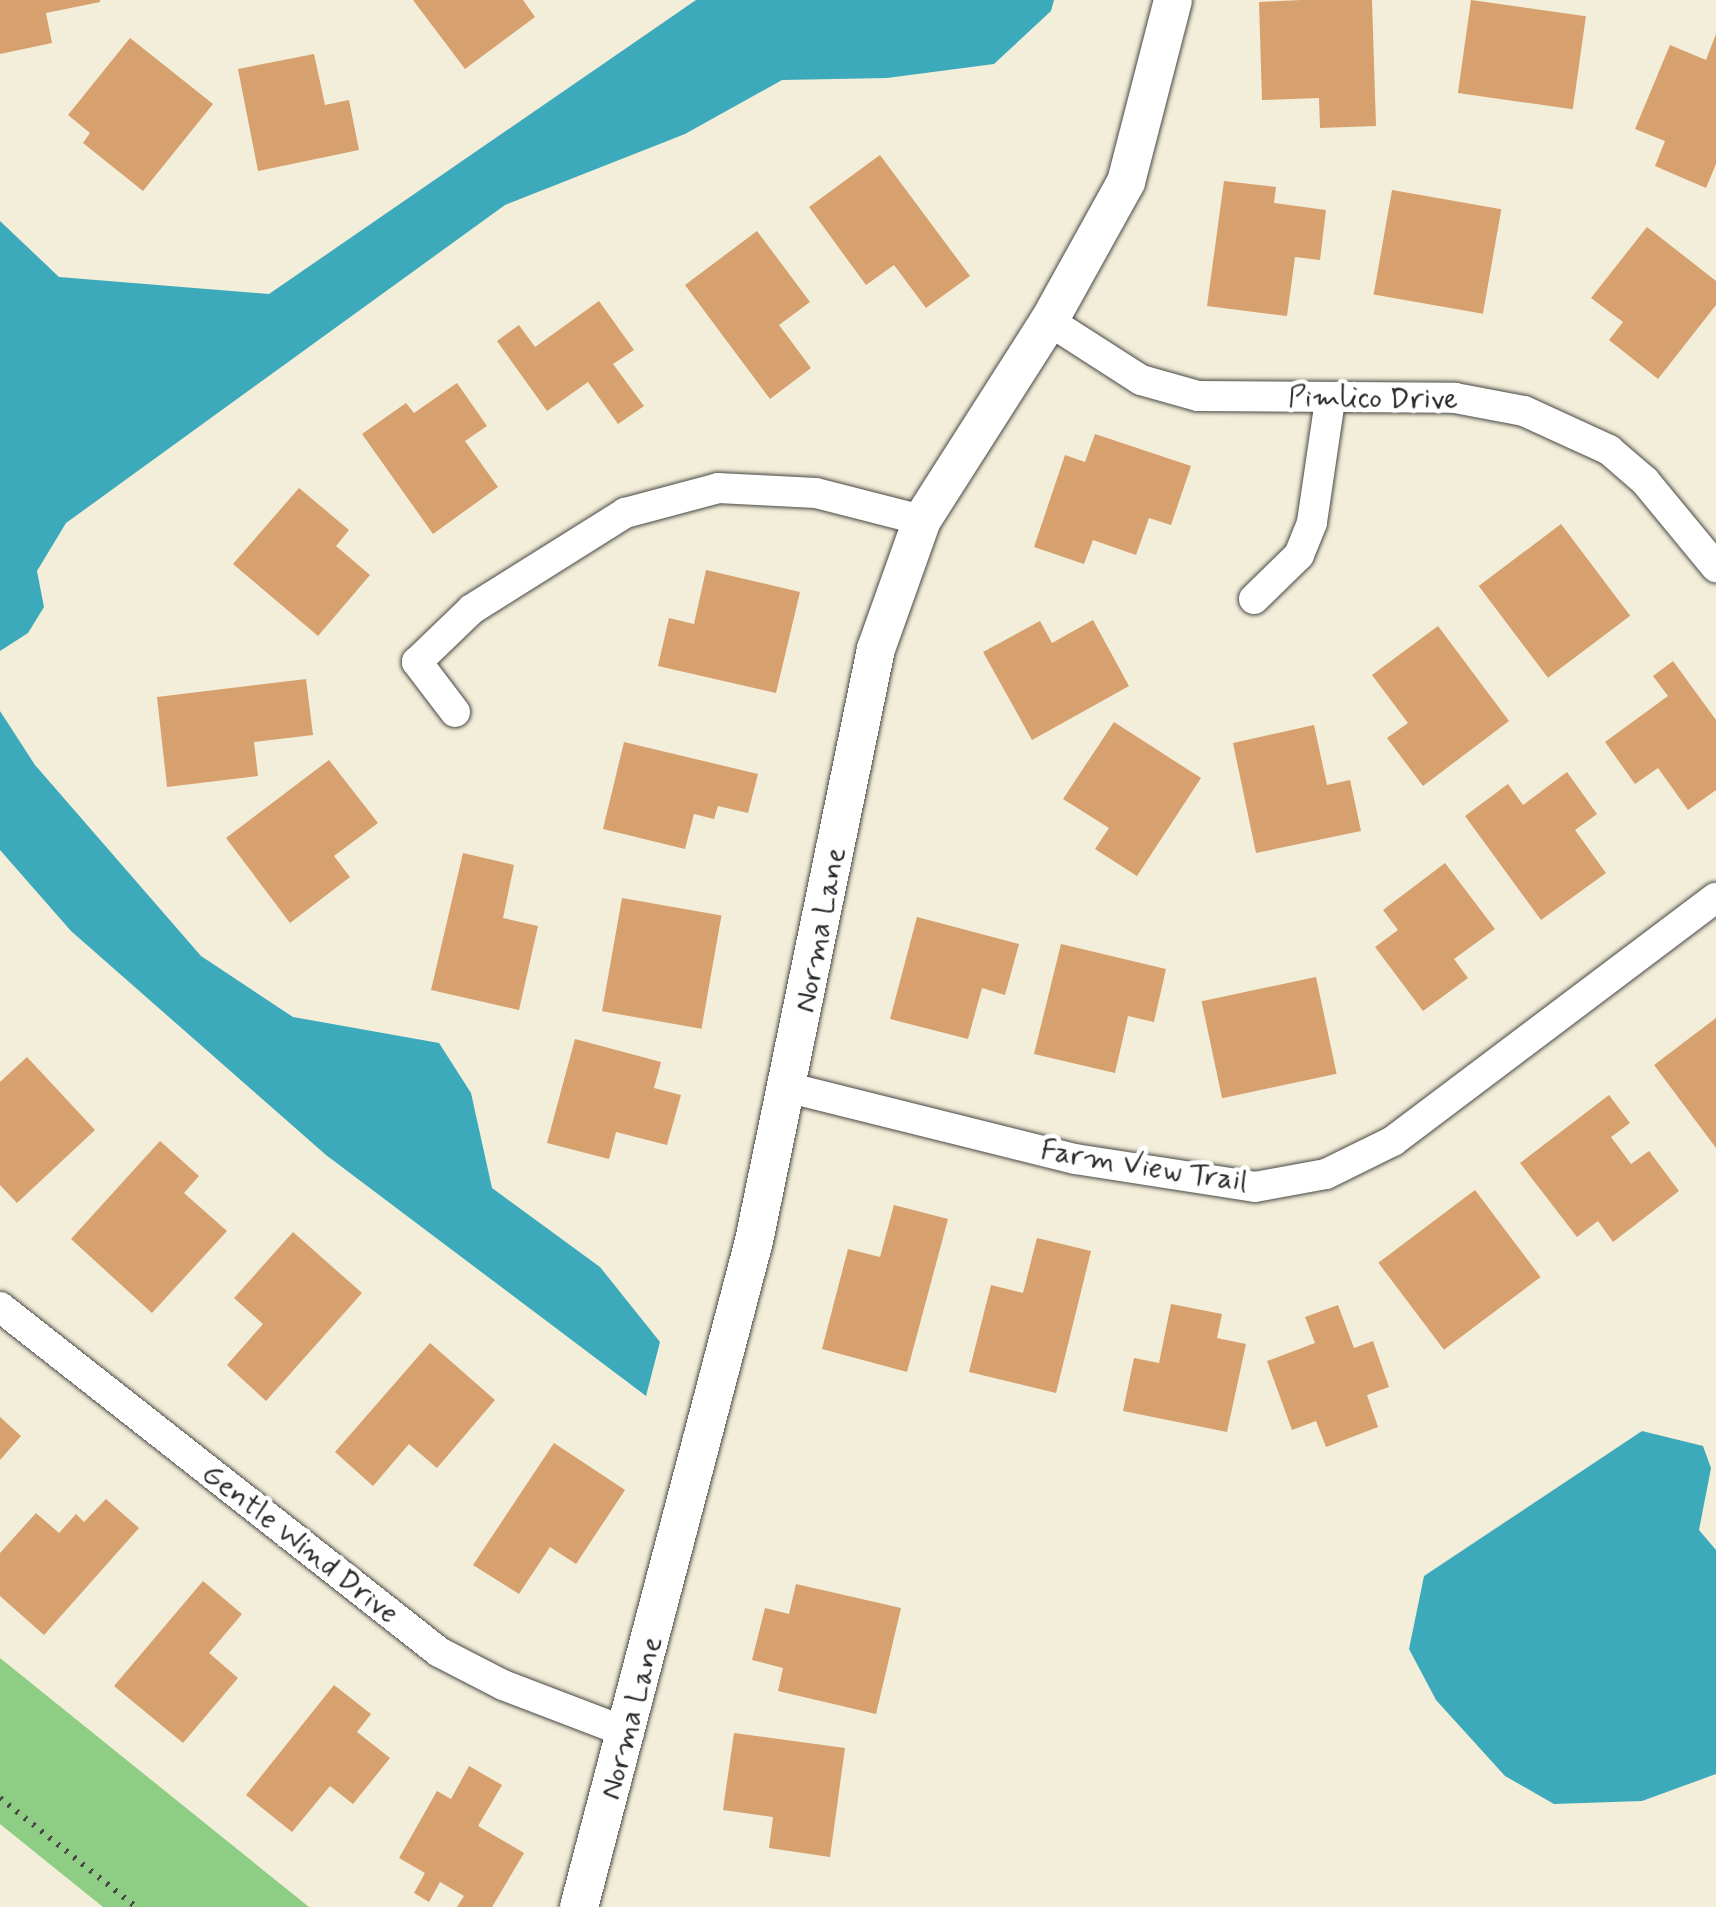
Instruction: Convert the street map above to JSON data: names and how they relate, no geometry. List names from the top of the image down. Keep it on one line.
{"streets":{"street":["Pimlico Drive","Norma Lane","Farm View Trail","Gentle Wind Drive"]},"crossings":[["Pimlico Drive","Norma Lane"],["Norma Lane","Farm View Trail"],["Norma Lane","Gentle Wind Drive"]]}
